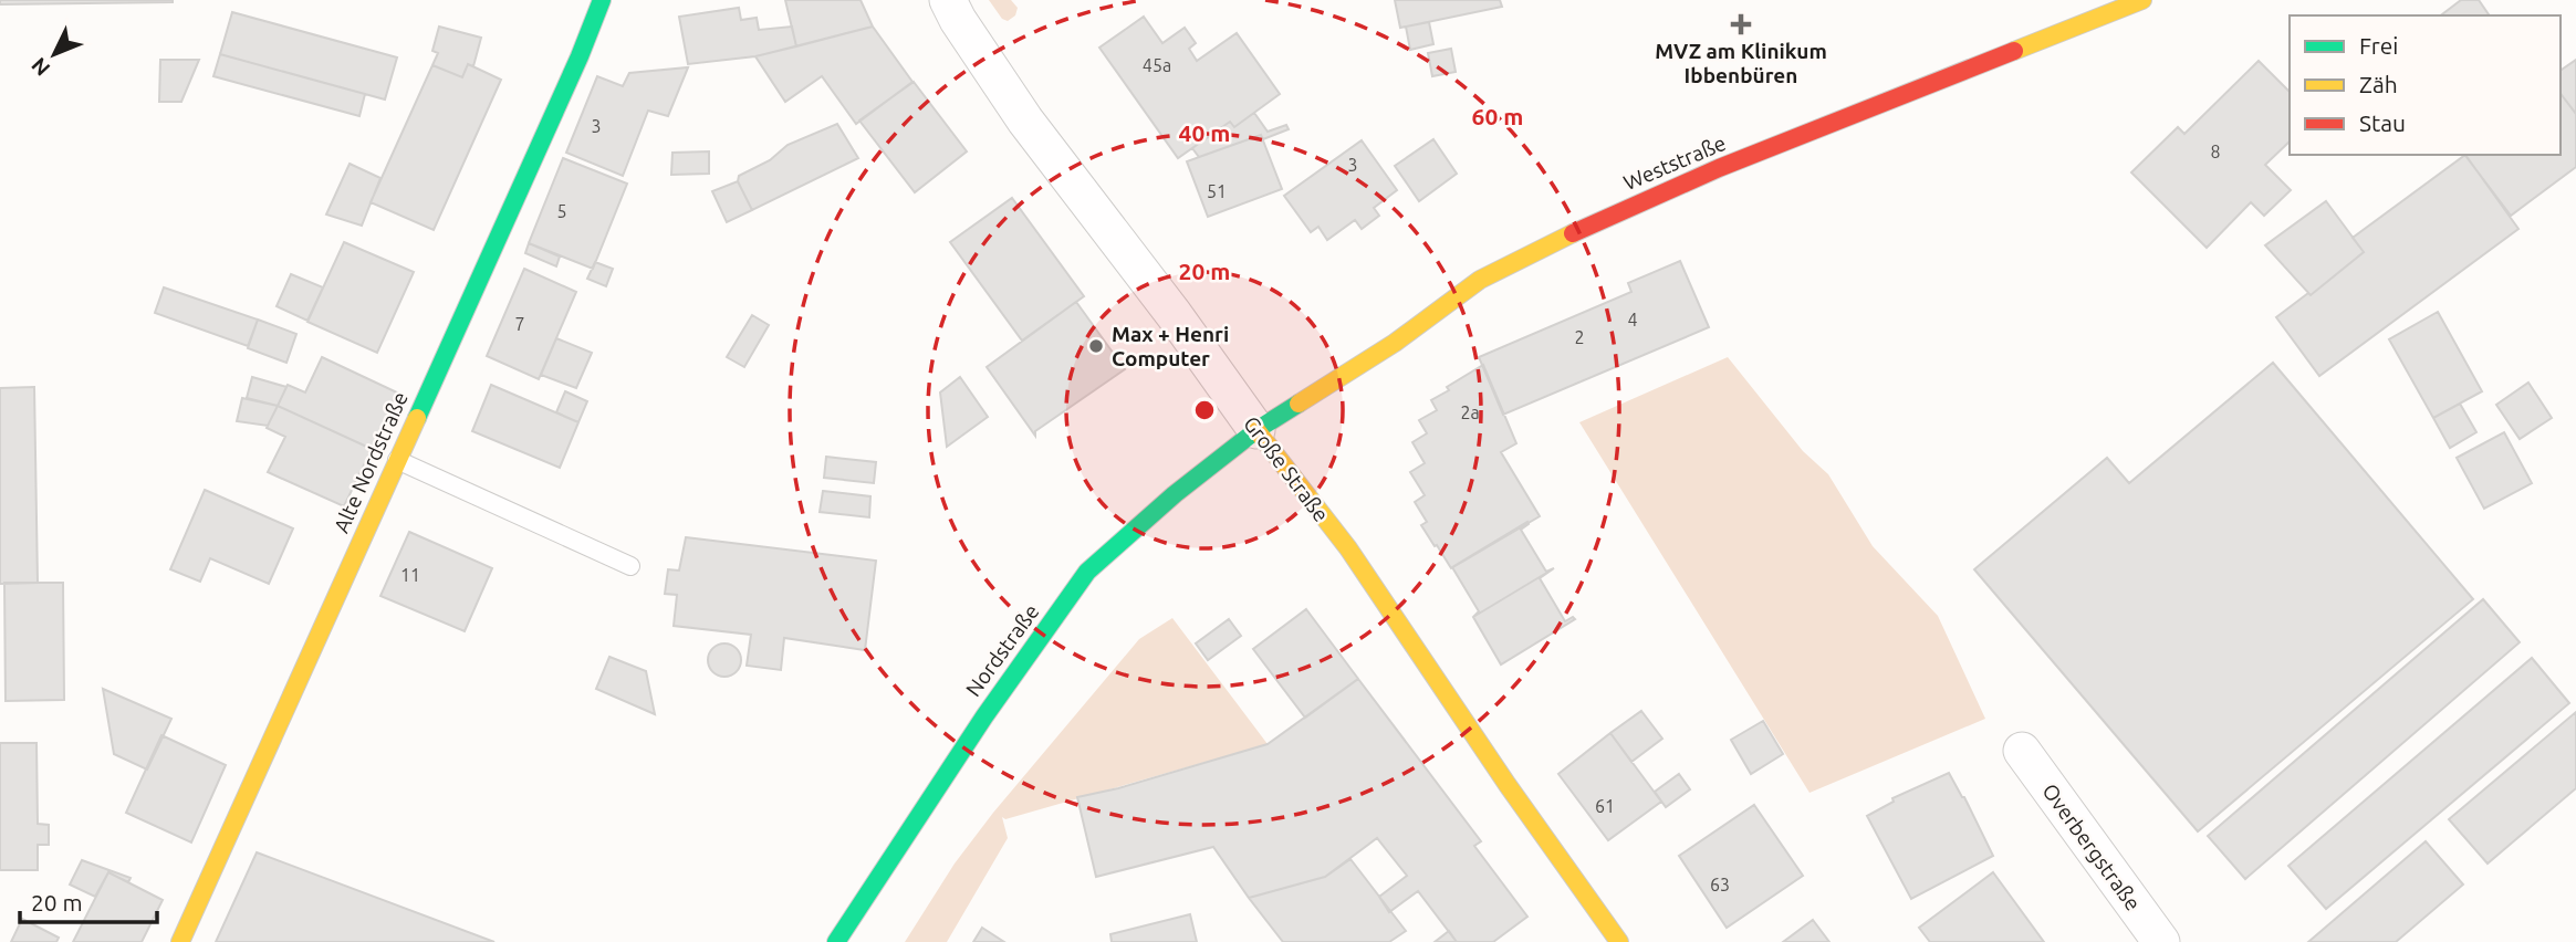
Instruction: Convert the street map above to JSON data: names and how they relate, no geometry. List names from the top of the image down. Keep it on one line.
{"streets":{"street":["Weststraße","Alte Nordstraße","Große Straße","Nordstraße","Overbergstraße"]},"crossings":[["Weststraße","Große Straße"],["Weststraße","Nordstraße"],["Große Straße","Nordstraße"]],"places":{"health":["MVZ am Klinikum Ibbenbüren"],"other":["Max + Henri Computer"]},"house_numbers":["45a","3","8","3","51","5","4","7","2","2a","11","61","63"],"legend":["Frei","Zäh","Stau"],"scale_bar":"20 m","north":"bottom left","rings":["60 m","40 m","20 m"]}
